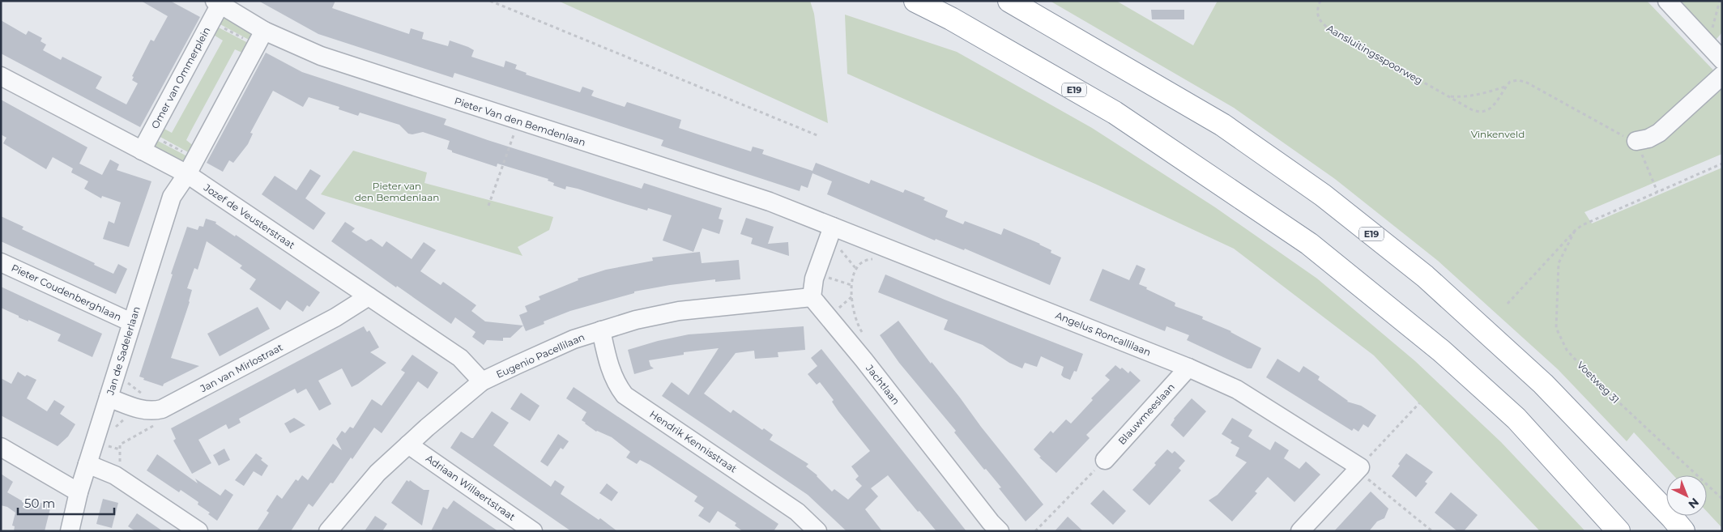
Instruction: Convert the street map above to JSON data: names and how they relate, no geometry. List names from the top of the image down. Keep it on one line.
{"streets":{"highway":["E19"],"street":["Omer van Ommerplein","Pieter Van den Bemdenlaan","Jozef de Veusterstraat","Pieter Coudenberghlaan","Angelus Roncallilaan","Jan de Sadelerlaan","Eugenio Pacellilaan","Jan van Mirlostraat","Jachtlaan","Blauwmeeslaan","Hendrik Kennisstraat","Adriaan Willaertstraat"],"path":["Aansluitingsspoorweg","Voetweg 31"]},"crossings":[["Omer van Ommerplein","Pieter Van den Bemdenlaan"],["Omer van Ommerplein","Jozef de Veusterstraat"],["Pieter Van den Bemdenlaan","Angelus Roncallilaan"],["Jozef de Veusterstraat","Jan de Sadelerlaan"],["Jozef de Veusterstraat","Eugenio Pacellilaan"],["Jozef de Veusterstraat","Jan van Mirlostraat"],["Pieter Coudenberghlaan","Jan de Sadelerlaan"],["Angelus Roncallilaan","Blauwmeeslaan"],["Jan de Sadelerlaan","Jan van Mirlostraat"],["Eugenio Pacellilaan","Jachtlaan"],["Eugenio Pacellilaan","Hendrik Kennisstraat"],["Eugenio Pacellilaan","Adriaan Willaertstraat"]],"parks":["Vinkenveld","Pieter van den Bemdenlaan"],"scale_bar":"50 m","north":"bottom right"}
